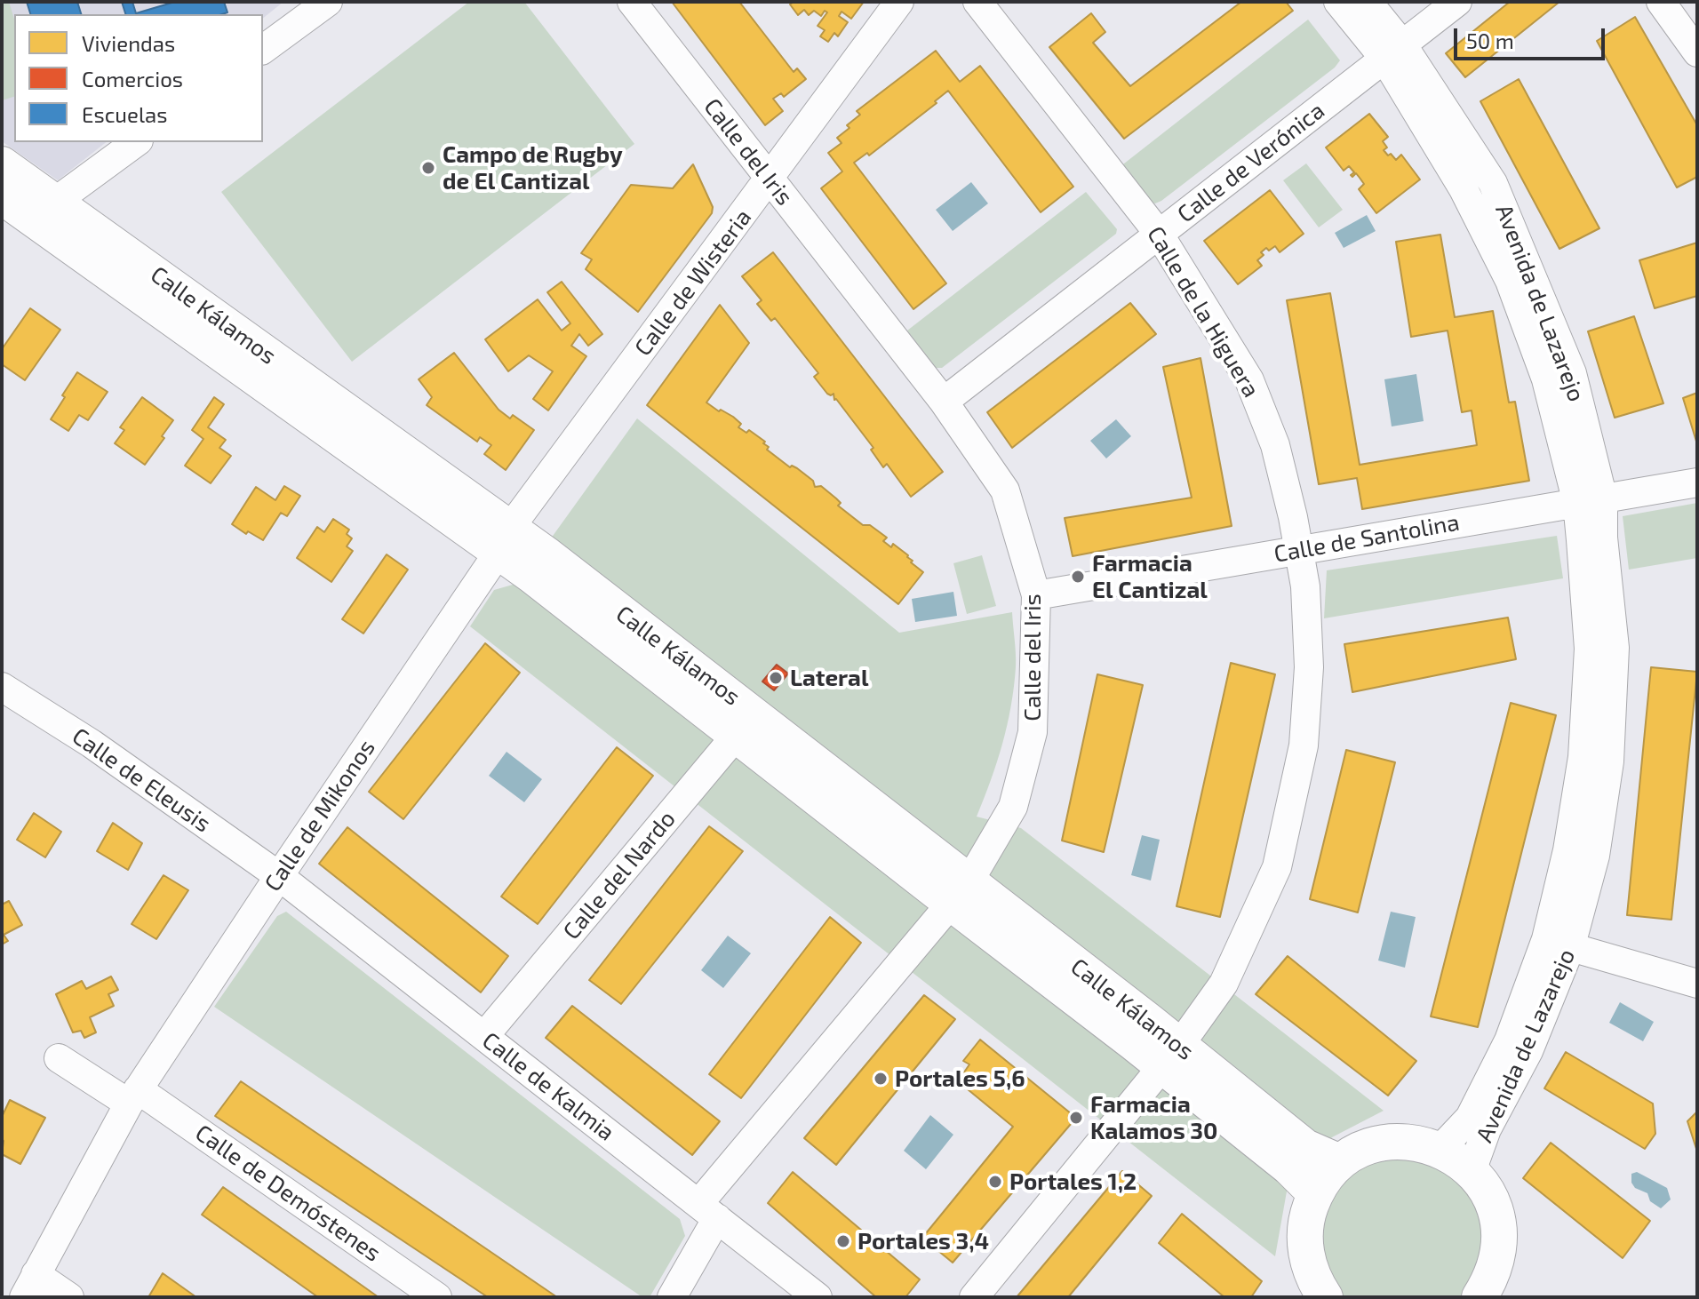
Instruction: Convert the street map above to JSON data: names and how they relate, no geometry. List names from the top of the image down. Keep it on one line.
{"streets":{"main road":["Calle Kálamos"],"street":["Calle del Iris","Calle de Verónica","Calle de Wisteria","Avenida de Lazarejo","Calle de la Higuera","Calle de Santolina","Calle de Eleusis","Calle de Mikonos","Calle del Nardo","Calle de Kalmia","Calle de Demóstenes"]},"crossings":[["Calle del Iris","Calle de Verónica"],["Calle del Iris","Calle de Wisteria"],["Calle del Iris","Calle Kálamos"],["Calle del Iris","Calle de Santolina"],["Calle del Iris","Calle de Kalmia"],["Calle de Verónica","Avenida de Lazarejo"],["Calle de Verónica","Calle de la Higuera"],["Calle de Wisteria","Calle Kálamos"],["Calle de Wisteria","Calle de Mikonos"],["Avenida de Lazarejo","Calle de Santolina"],["Calle de la Higuera","Calle Kálamos"],["Calle de la Higuera","Calle de Santolina"],["Calle Kálamos","Calle de Mikonos"],["Calle Kálamos","Calle del Nardo"],["Calle de Eleusis","Calle de Mikonos"],["Calle de Eleusis","Calle de Kalmia"],["Calle de Mikonos","Calle de Kalmia"],["Calle de Mikonos","Calle de Demóstenes"],["Calle del Nardo","Calle de Kalmia"]],"places":["Campo de Rugby de El Cantizal","Farmacia El Cantizal","Lateral","Portales 5,6","Farmacia Kalamos 30","Portales 1,2","Portales 3,4"],"legend":["Viviendas","Comercios","Escuelas"],"scale_bar":"50 m"}
